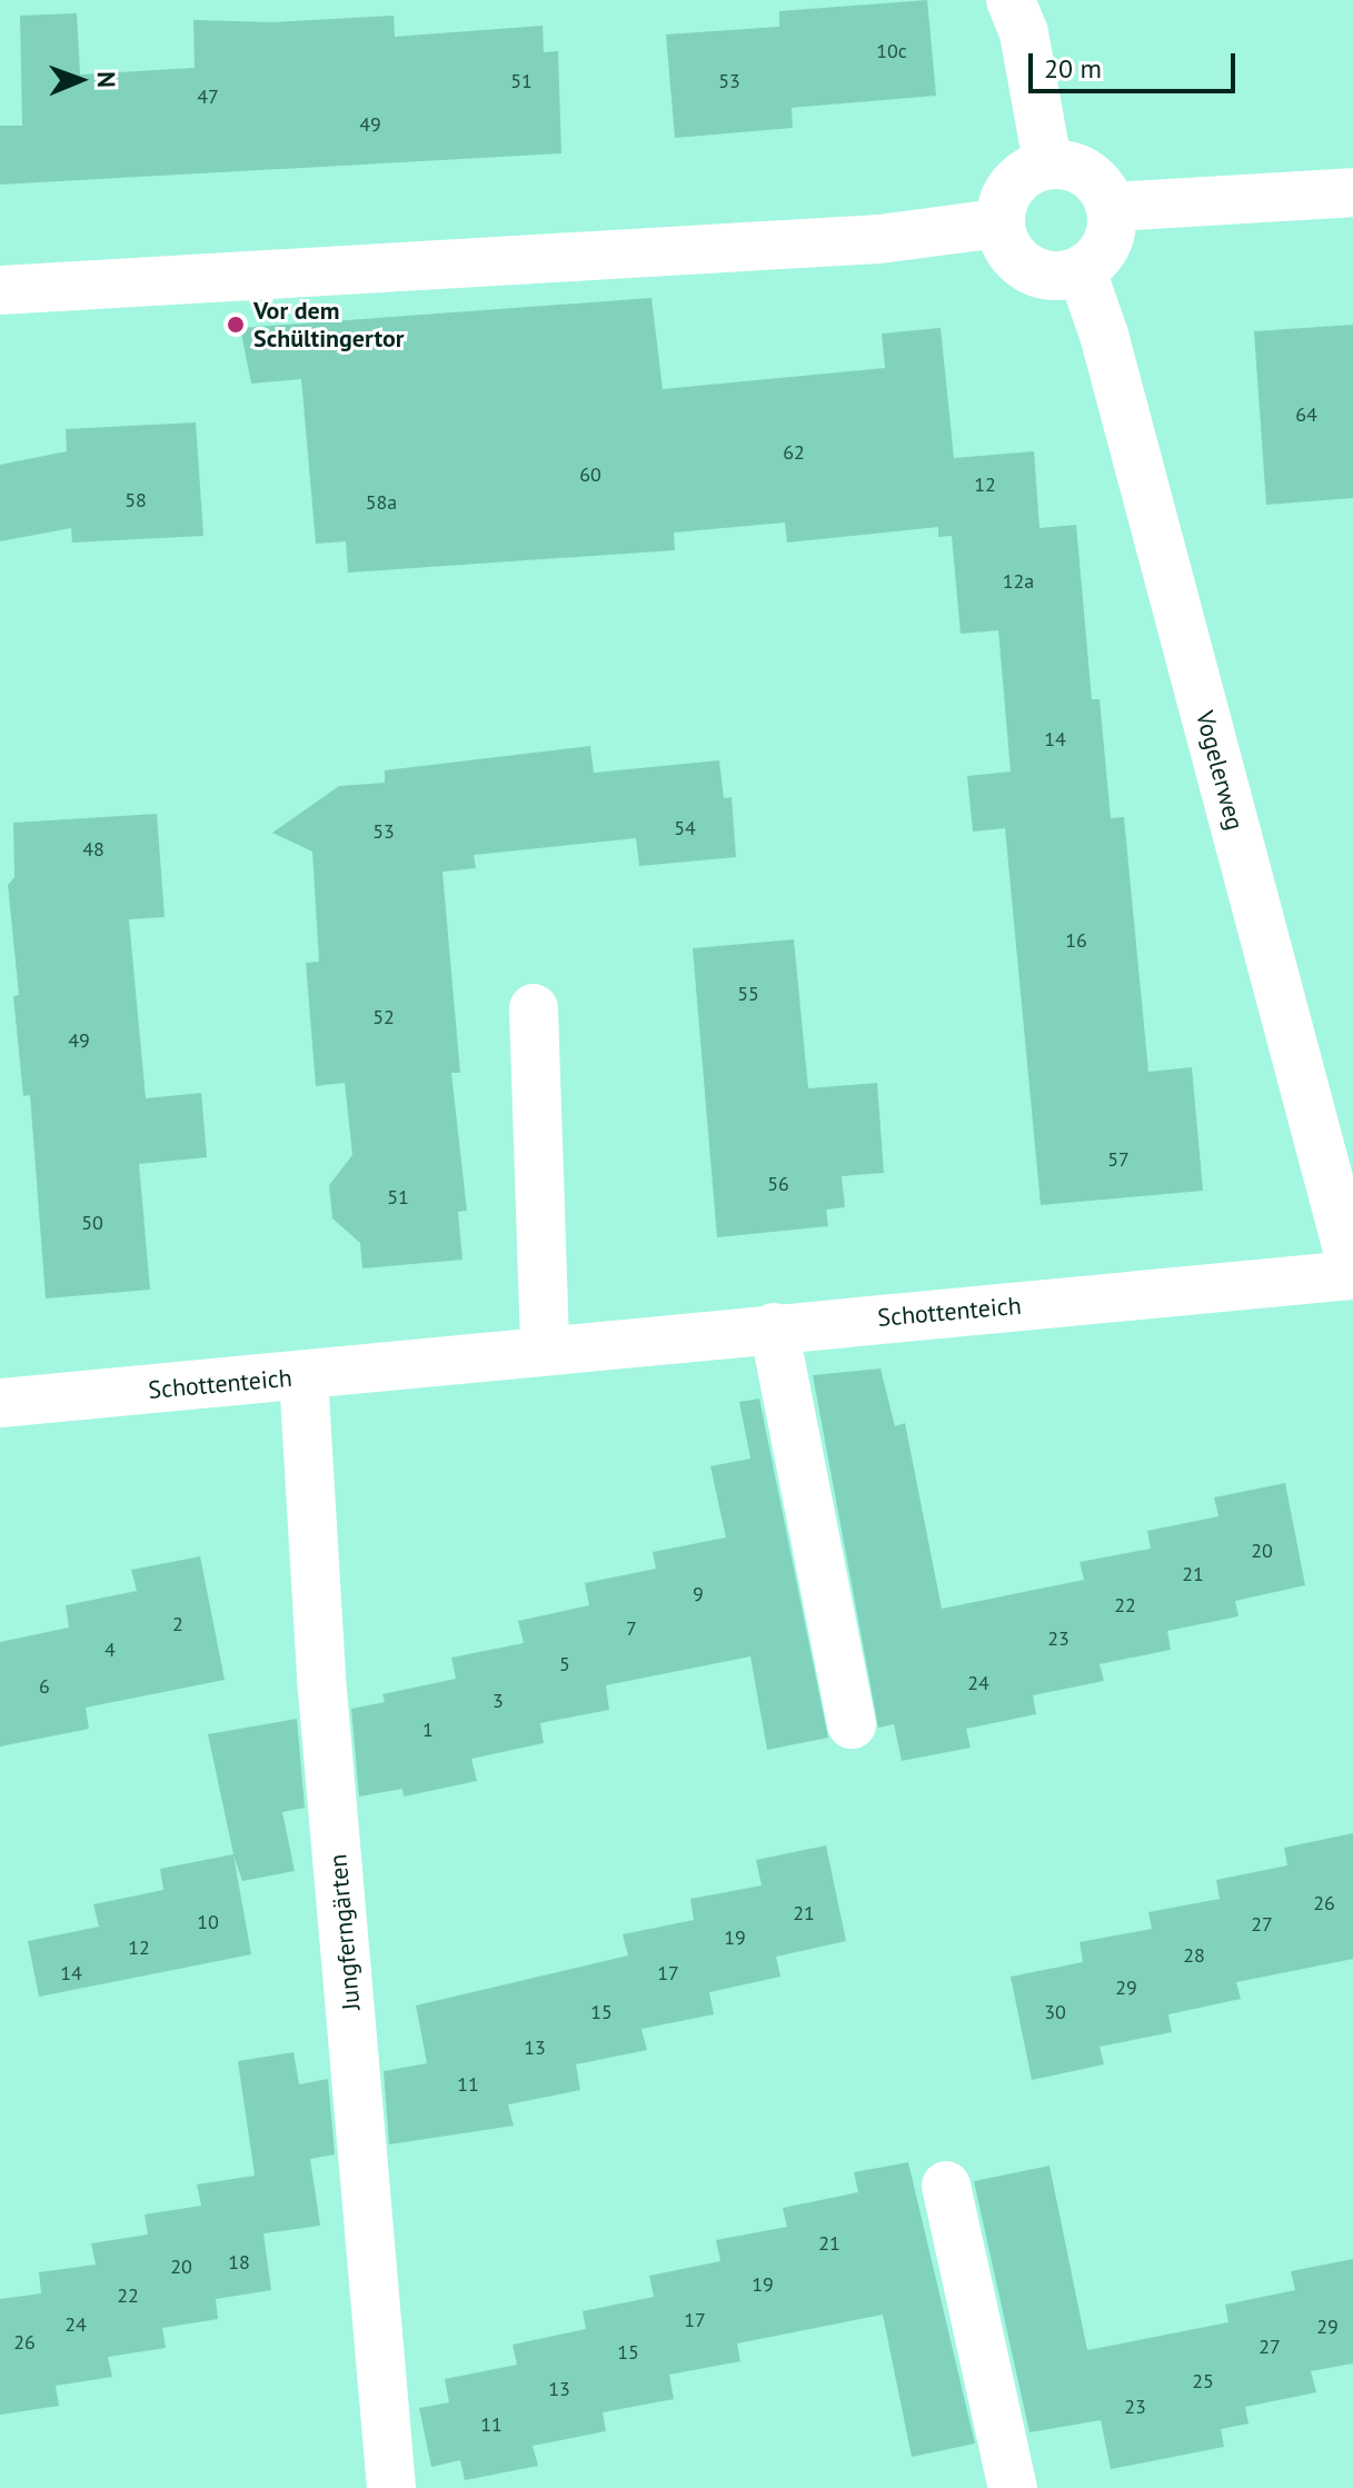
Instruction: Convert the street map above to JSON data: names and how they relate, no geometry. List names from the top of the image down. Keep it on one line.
{"streets":{"street":["Vogelerweg","Schottenteich","Jungferngärten"]},"crossings":[["Vogelerweg","Schottenteich"],["Schottenteich","Jungferngärten"]],"places":["Vor dem Schültingertor"],"house_numbers":["10c","51","53","47","49","64","62","60","12","58","58a","12a","14","54","53","48","16","55","52","49","57","56","51","50","20","21","9","22","2","7","23","4","5","24","6","3","1","26","21","10","27","19","12","28","14","17","29","15","30","13","11","21","18","20","19","22","17","24","29","26","27","15","25","13","23","11"],"scale_bar":"20 m","north":"right"}
